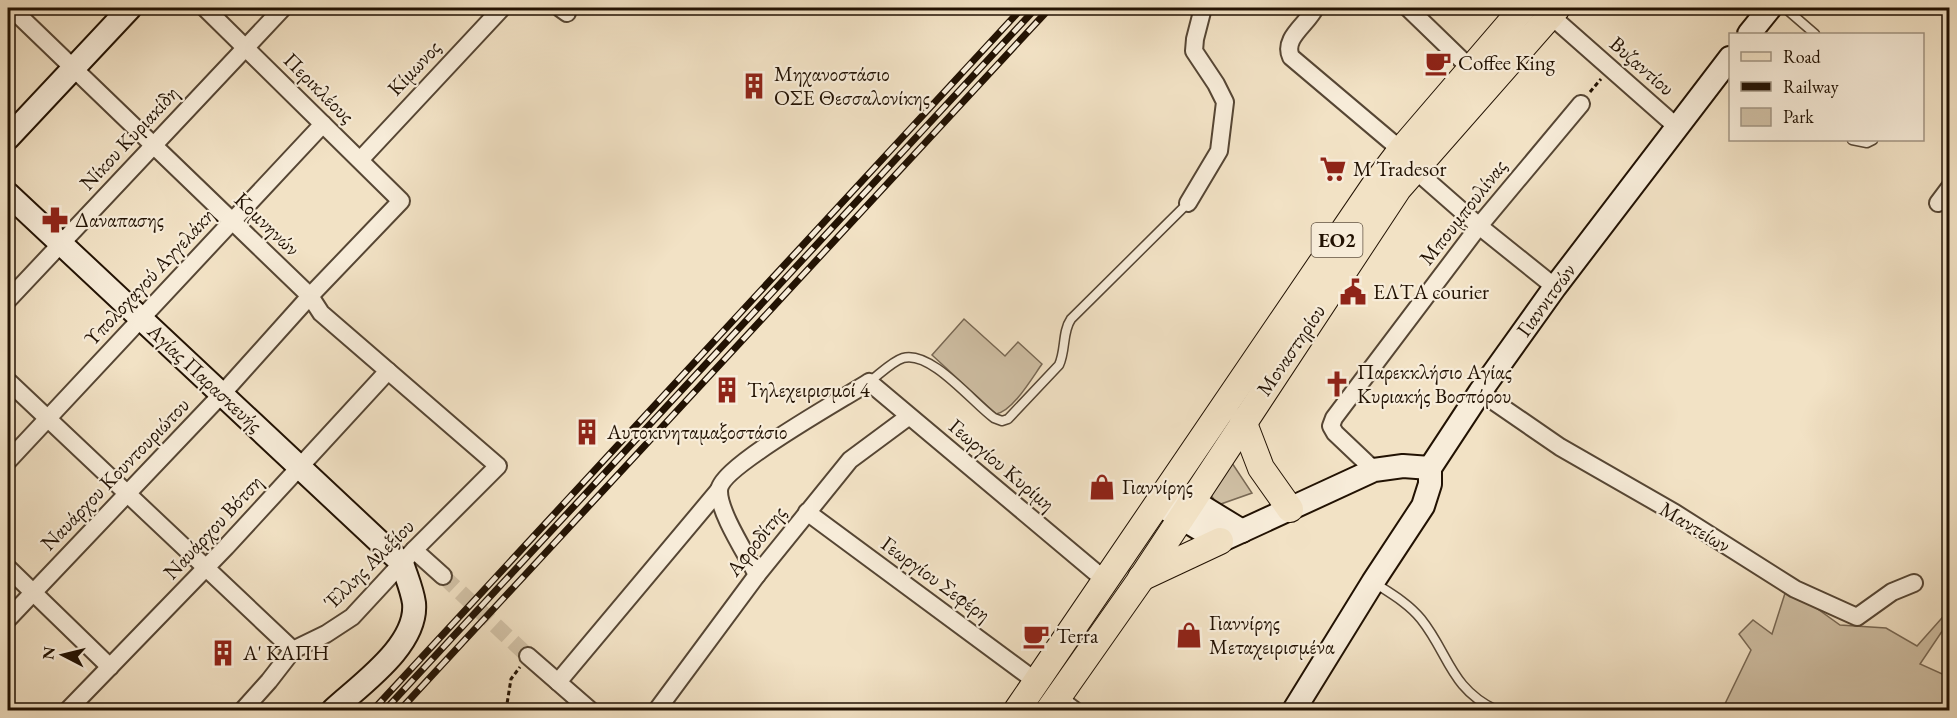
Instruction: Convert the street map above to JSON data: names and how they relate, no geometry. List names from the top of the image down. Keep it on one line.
{"streets":{"main road":["ΕΟ2","Μοναστηρίου"],"street":["Βυζαντίου","Κίμωνος","Περικλέους","Νίκου Κυριακίδη","Μπουμπουλίνας","Κομνηνών","Υπολοχαγού Αγγελάκη","Γιαννιτσών","Αγίας Παρασκευής","Γεωργίου Κυρίμη","Ναυάρχου Κουντουριώτου","Ναυάρχου Βότση","Μαντείων","Αφροδίτης","Έλλης Αλεξίου","Γεωργίου Σεφέρη"]},"crossings":[["Βυζαντίου","Γιαννιτσών"],["Βυζαντίου","Μοναστηρίου"],["Κίμωνος","Περικλέους"],["Περικλέους","Νίκου Κυριακίδη"],["Περικλέους","Υπολοχαγού Αγγελάκη"],["Περικλέους","Ναυάρχου Κουντουριώτου"],["Νίκου Κυριακίδη","Κομνηνών"],["Νίκου Κυριακίδη","Αγίας Παρασκευής"],["Κομνηνών","Υπολοχαγού Αγγελάκη"],["Κομνηνών","Ναυάρχου Κουντουριώτου"],["Κομνηνών","Ναυάρχου Βότση"],["Κομνηνών","Έλλης Αλεξίου"],["Υπολοχαγού Αγγελάκη","Αγίας Παρασκευής"],["Γιαννιτσών","Μαντείων"],["Μοναστηρίου","Γεωργίου Κυρίμη"],["Μοναστηρίου","Γεωργίου Σεφέρη"],["Αγίας Παρασκευής","Ναυάρχου Κουντουριώτου"],["Αγίας Παρασκευής","Ναυάρχου Βότση"],["Αγίας Παρασκευής","Έλλης Αλεξίου"],["Γεωργίου Κυρίμη","Αφροδίτης"],["Αφροδίτης","Γεωργίου Σεφέρη"]],"places":{"cafe":["Coffee King","Terra"],"building":["Μηχανοστάσιο ΟΣΕ Θεσσαλονίκης","Τηλεχειρισμοί 4","Αυτοκινηταμαξοστάσιο","Α' ΚΑΠΗ"],"supermarket":["M Tradesor"],"pharmacy":["Δαναπασης"],"public building":["ΕΛΤΑ courier"],"church":["Παρεκκλήσιο Αγίας Κυριακής Βοσπόρου"],"shop":["Γιαννίρης","Γιαννίρης Μεταχειρισμένα"]},"legend":["Road","Railway","Park"],"north":"left"}
